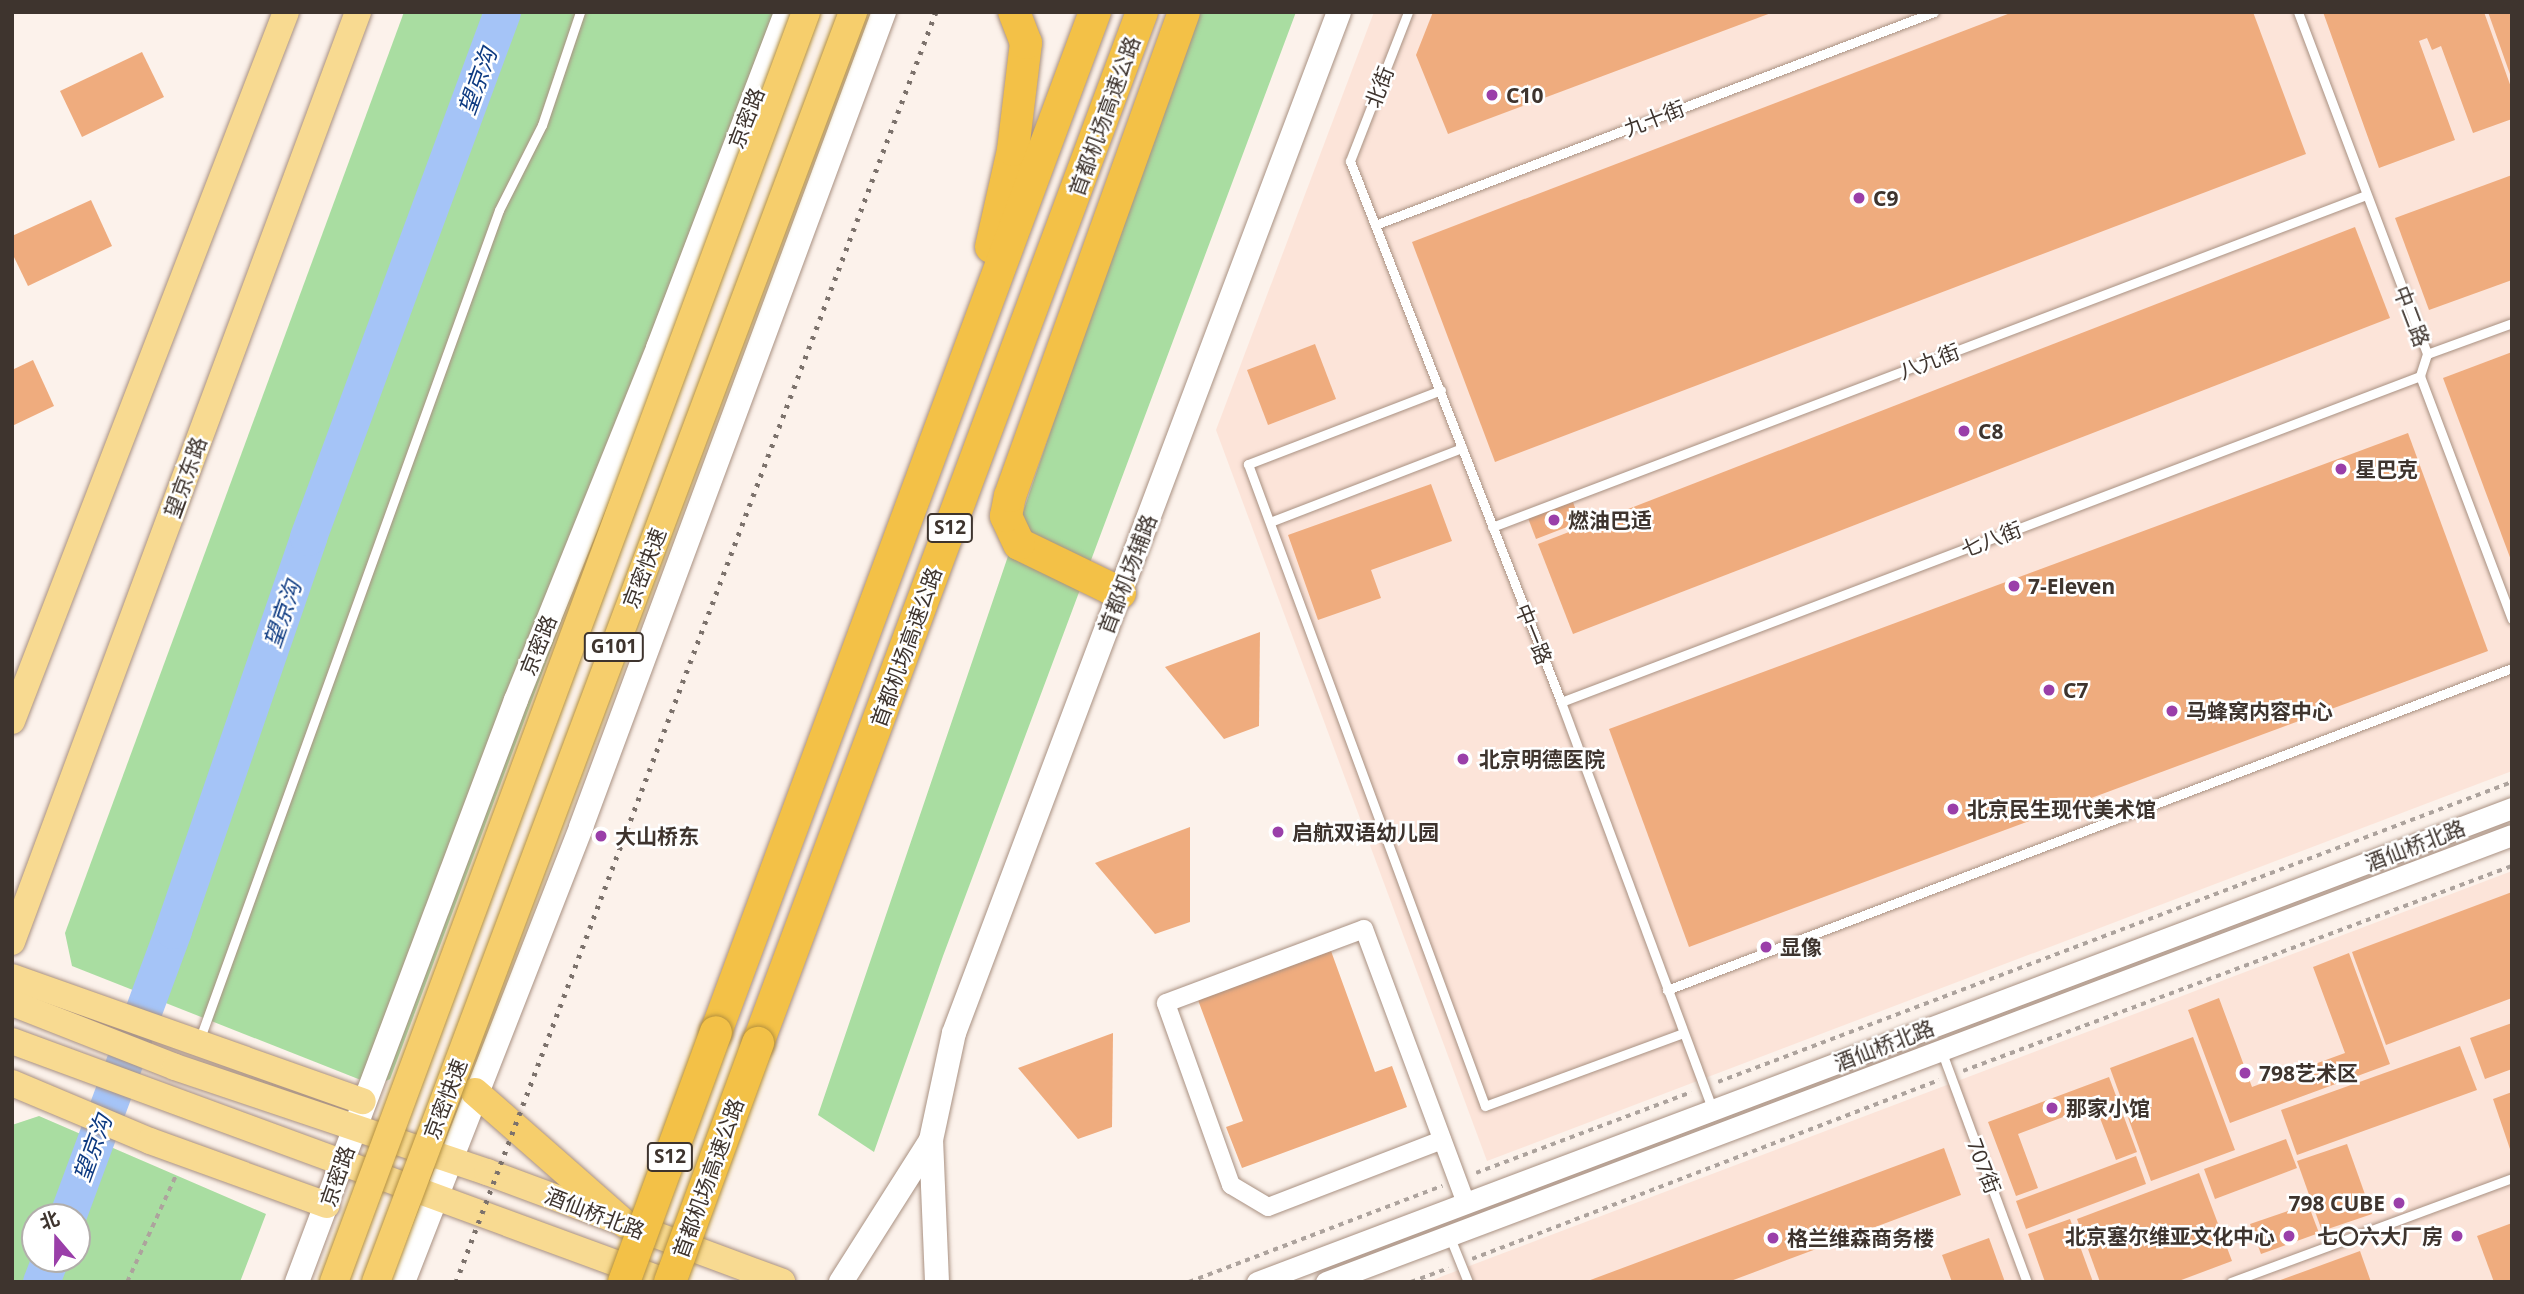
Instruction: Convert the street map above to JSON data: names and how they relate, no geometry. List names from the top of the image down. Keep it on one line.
{"streets":{"highway":["首都机场高速公路","S12","京密快速","G101"],"main road":["京密路","望京东路","首都机场辅路","酒仙桥北路"],"lane":["北街","九十街","中二路","八九街","七八街","中一路","707街"]},"crossings":[["北街","中一路"],["首都机场高速公路","酒仙桥北路"],["京密路","酒仙桥北路"],["九十街","中一路"],["中二路","八九街"],["中二路","七八街"],["八九街","中一路"],["七八街","中一路"],["中一路","酒仙桥北路"],["G101","酒仙桥北路"],["酒仙桥北路","707街"]],"water":["望京沟"],"places":["C10","C9","C8","星巴克","燃油巴适","7-Eleven","C7","马蜂窝内容中心","北京明德医院","北京民生现代美术馆","启航双语幼儿园","大山桥东","显像","798艺术区","那家小馆","798 CUBE","北京塞尔维亚文化中心","七〇六大厂房","格兰维森商务楼"],"north":"top"}
